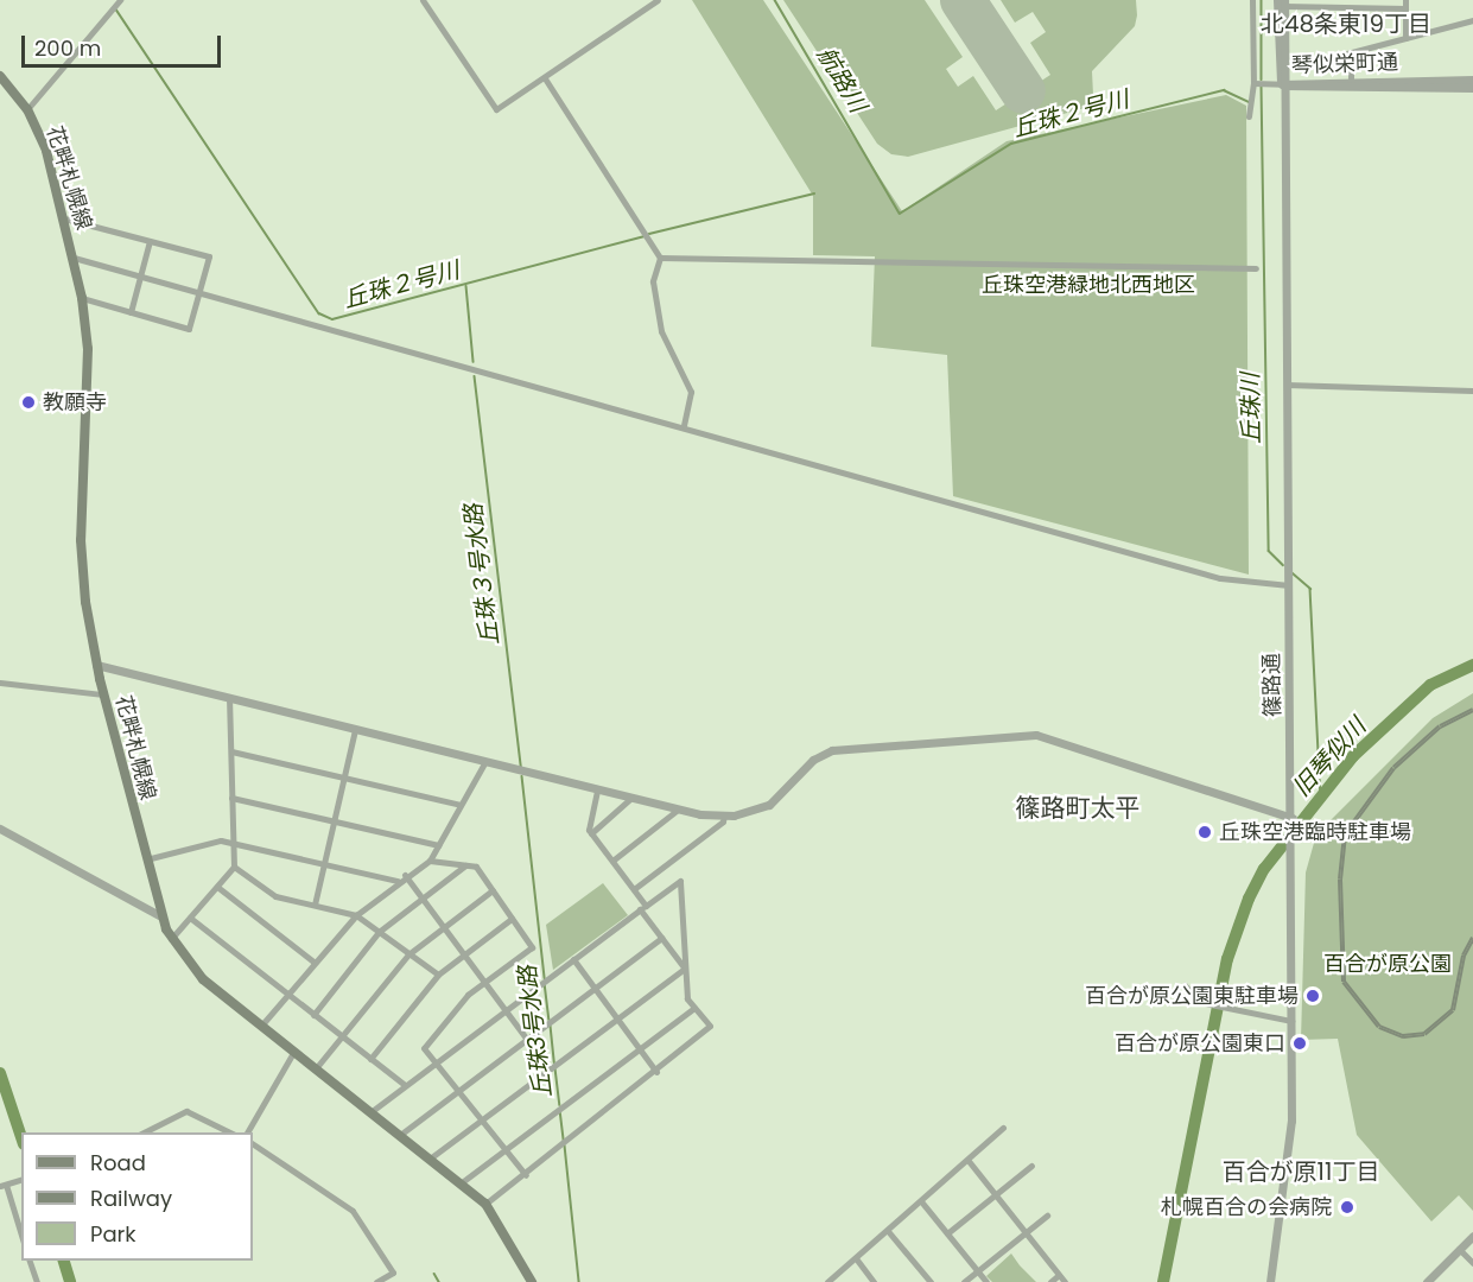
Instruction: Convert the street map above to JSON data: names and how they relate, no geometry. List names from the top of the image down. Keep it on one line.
{"streets":{"main road":["花畔札幌線"],"street":["琴似栄町通","篠路通"]},"crossings":[["琴似栄町通","篠路通"]],"districts":["北48条東19丁目","篠路町太平","百合が原11丁目"],"water":["航路川","丘珠２号川","丘珠川","丘珠３号水路","旧琴似川","丘珠3号水路"],"parks":["丘珠空港緑地北西地区","百合が原公園"],"places":["教願寺","丘珠空港臨時駐車場","百合が原公園東駐車場","百合が原公園東口","札幌百合の会病院"],"legend":["Road","Railway","Park"],"scale_bar":"200 m"}
